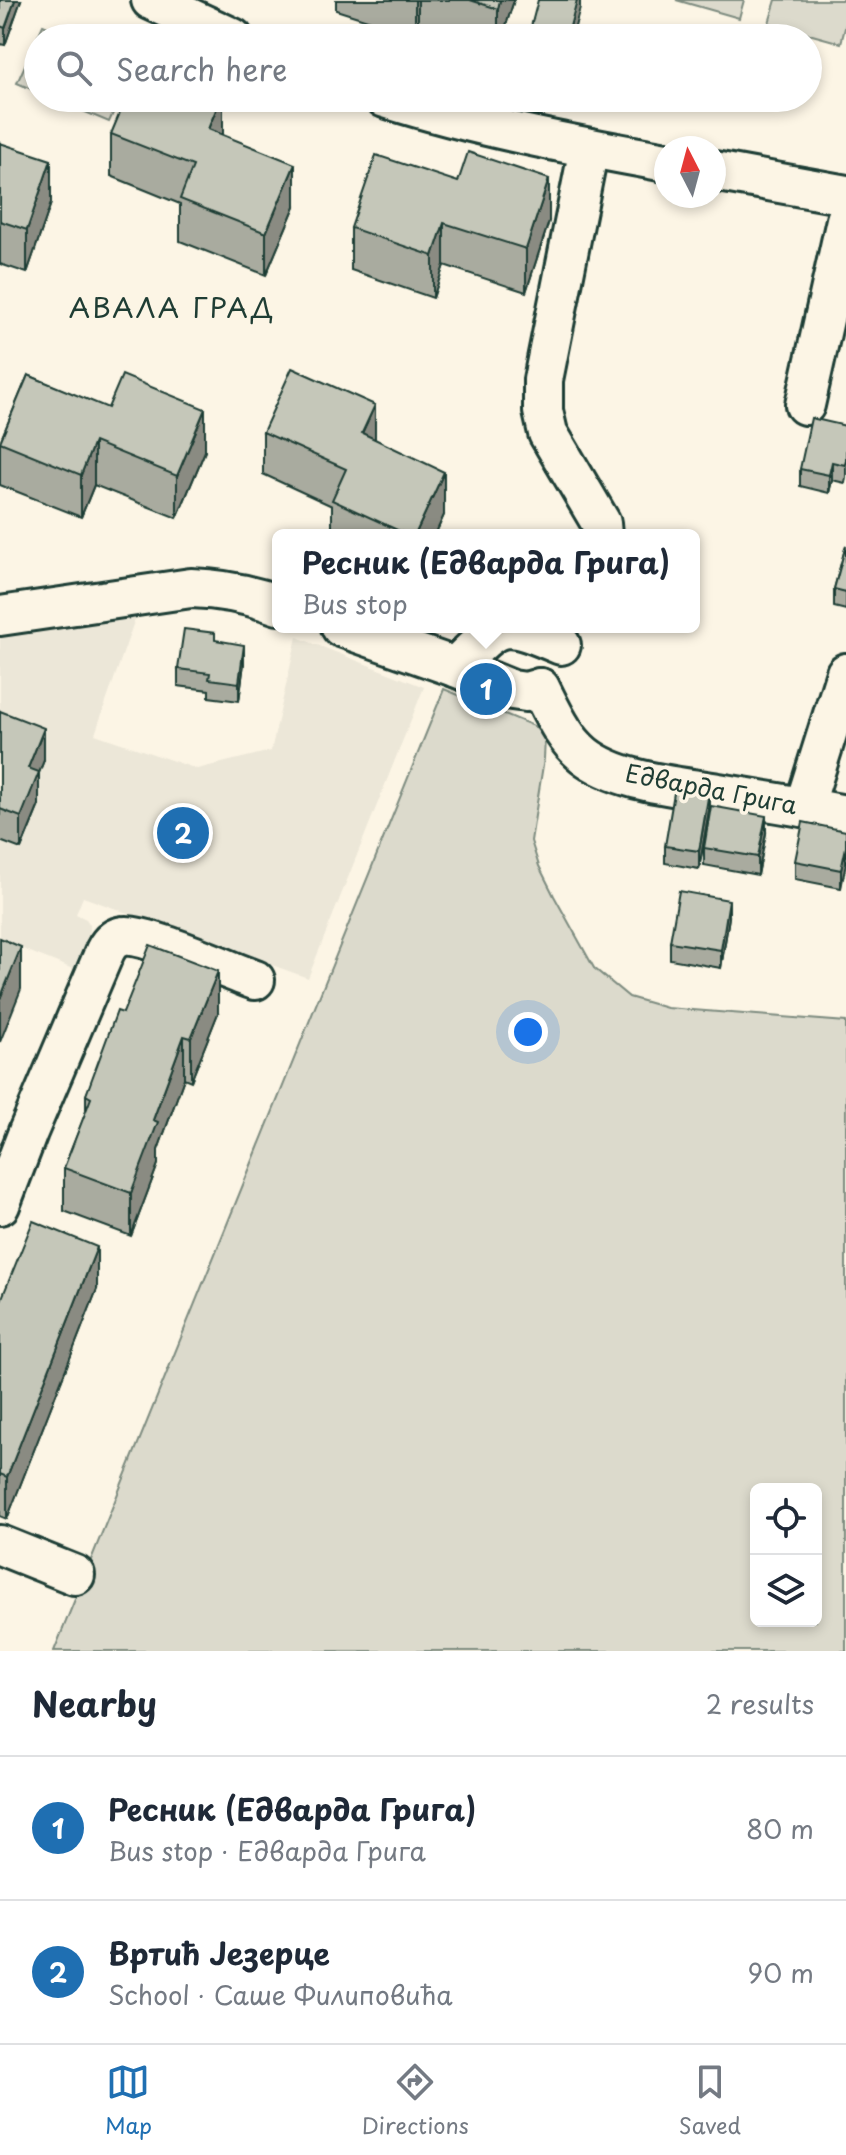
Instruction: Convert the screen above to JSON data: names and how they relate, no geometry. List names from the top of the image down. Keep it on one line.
{"streets":{"street":["Едварда Грига"]},"districts":["АВАЛА ГРАД"],"north":"top","page":{"search":"Search here","popup":["Ресник (Едварда Грига)","Bus stop"],"pins":["1","2"],"heading":["Nearby","2 results"],"list":[{"mark":"1","name":"Ресник (Едварда Грига)","note":"Bus stop · Едварда Грига","value":"80 m"},{"mark":"2","name":"Вртић Језерце","note":"School · Саше Филиповића","value":"90 m"}],"nav":["Map","Directions","Saved"]}}
